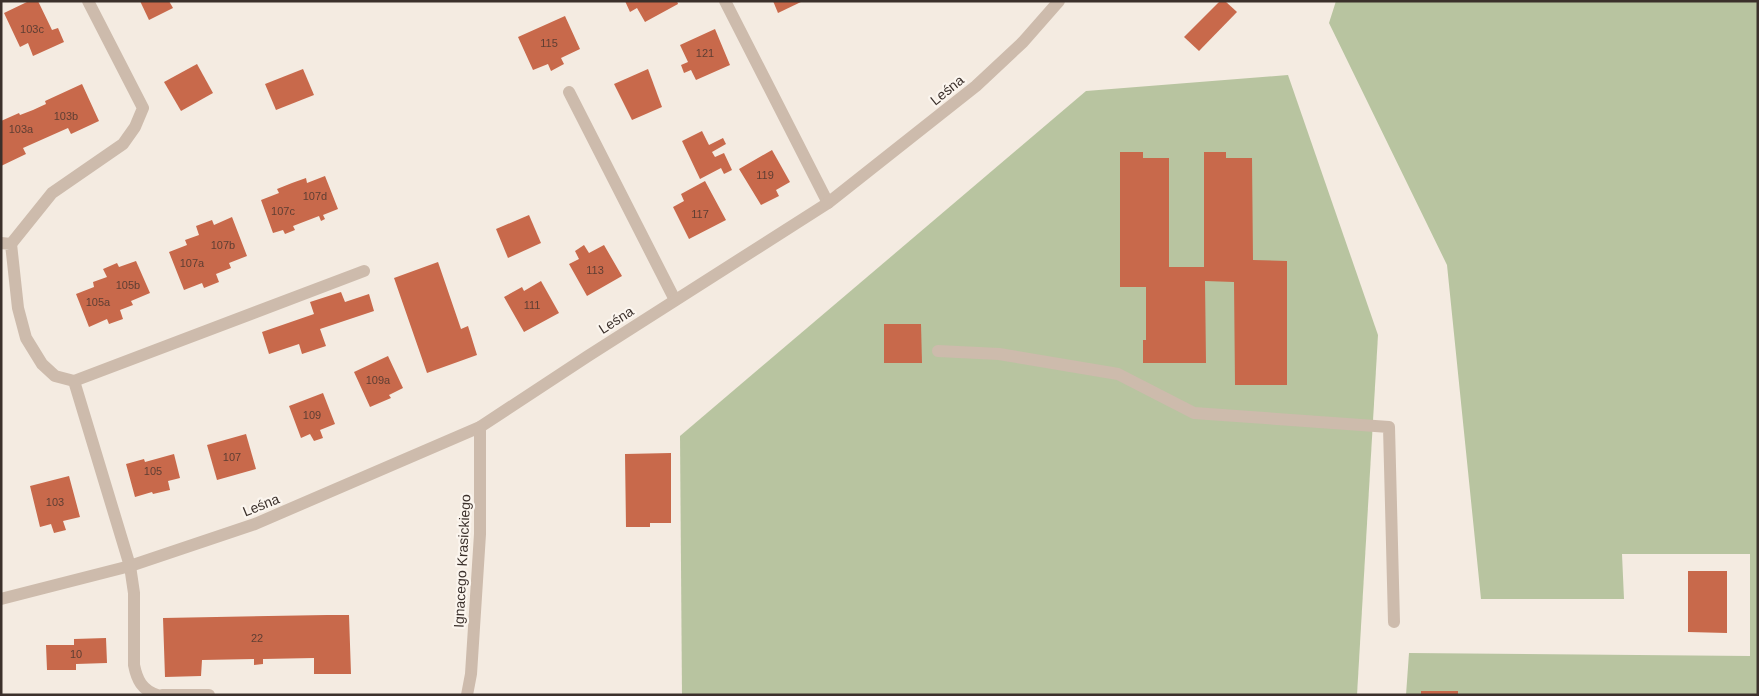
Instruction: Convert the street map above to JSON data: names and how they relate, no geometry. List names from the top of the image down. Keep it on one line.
{"streets":{"street":["Leśna","Ignacego Krasickiego"]},"crossings":[["Leśna","Ignacego Krasickiego"]],"house_numbers":["103c","115","121","103b","103a","119","107d","107c","117","107b","107a","113","105b","105a","111","109a","109","107","105","103","22","10"]}
